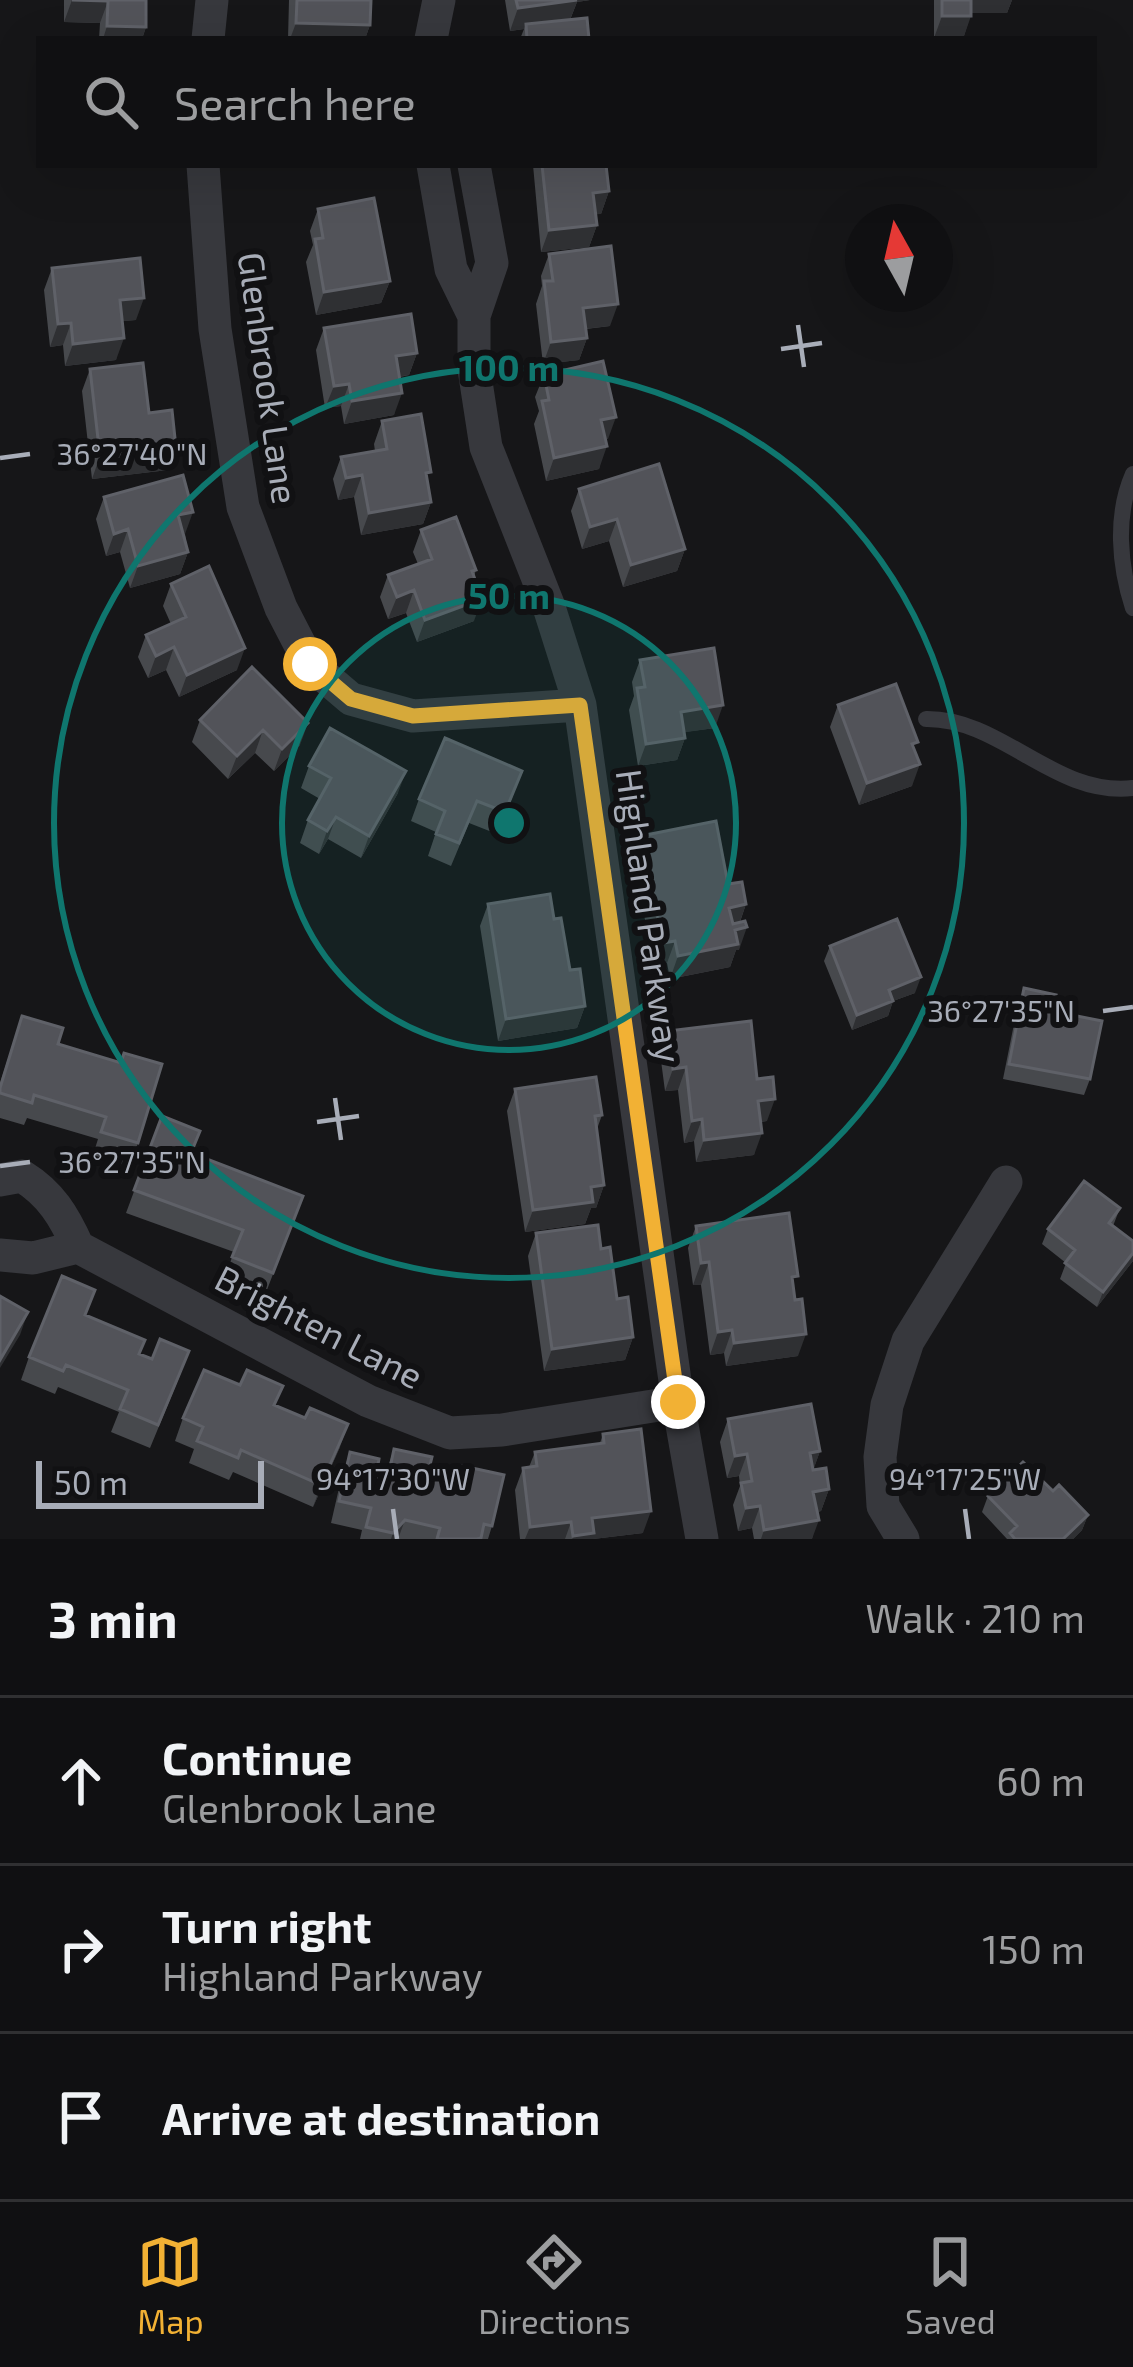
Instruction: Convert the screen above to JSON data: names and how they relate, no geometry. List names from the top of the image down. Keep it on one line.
{"streets":{"street":["Glenbrook Lane","Highland Parkway","Brighten Lane"]},"crossings":[["Glenbrook Lane","Highland Parkway"],["Highland Parkway","Brighten Lane"]],"scale_bar":"50 m","north":"top","page":{"search":"Search here","scale":"50 m","heading":["3 min","Walk · 210 m"],"list":[["Continue","Glenbrook Lane","60 m"],["Turn right","Highland Parkway","150 m"],"Arrive at destination"],"nav":["Map","Directions","Saved"]},"coordinates":["36°27'40\"N","36°27'35\"N","94°17'30\"W","94°17'25\"W"],"rings":["100 m","50 m"]}
